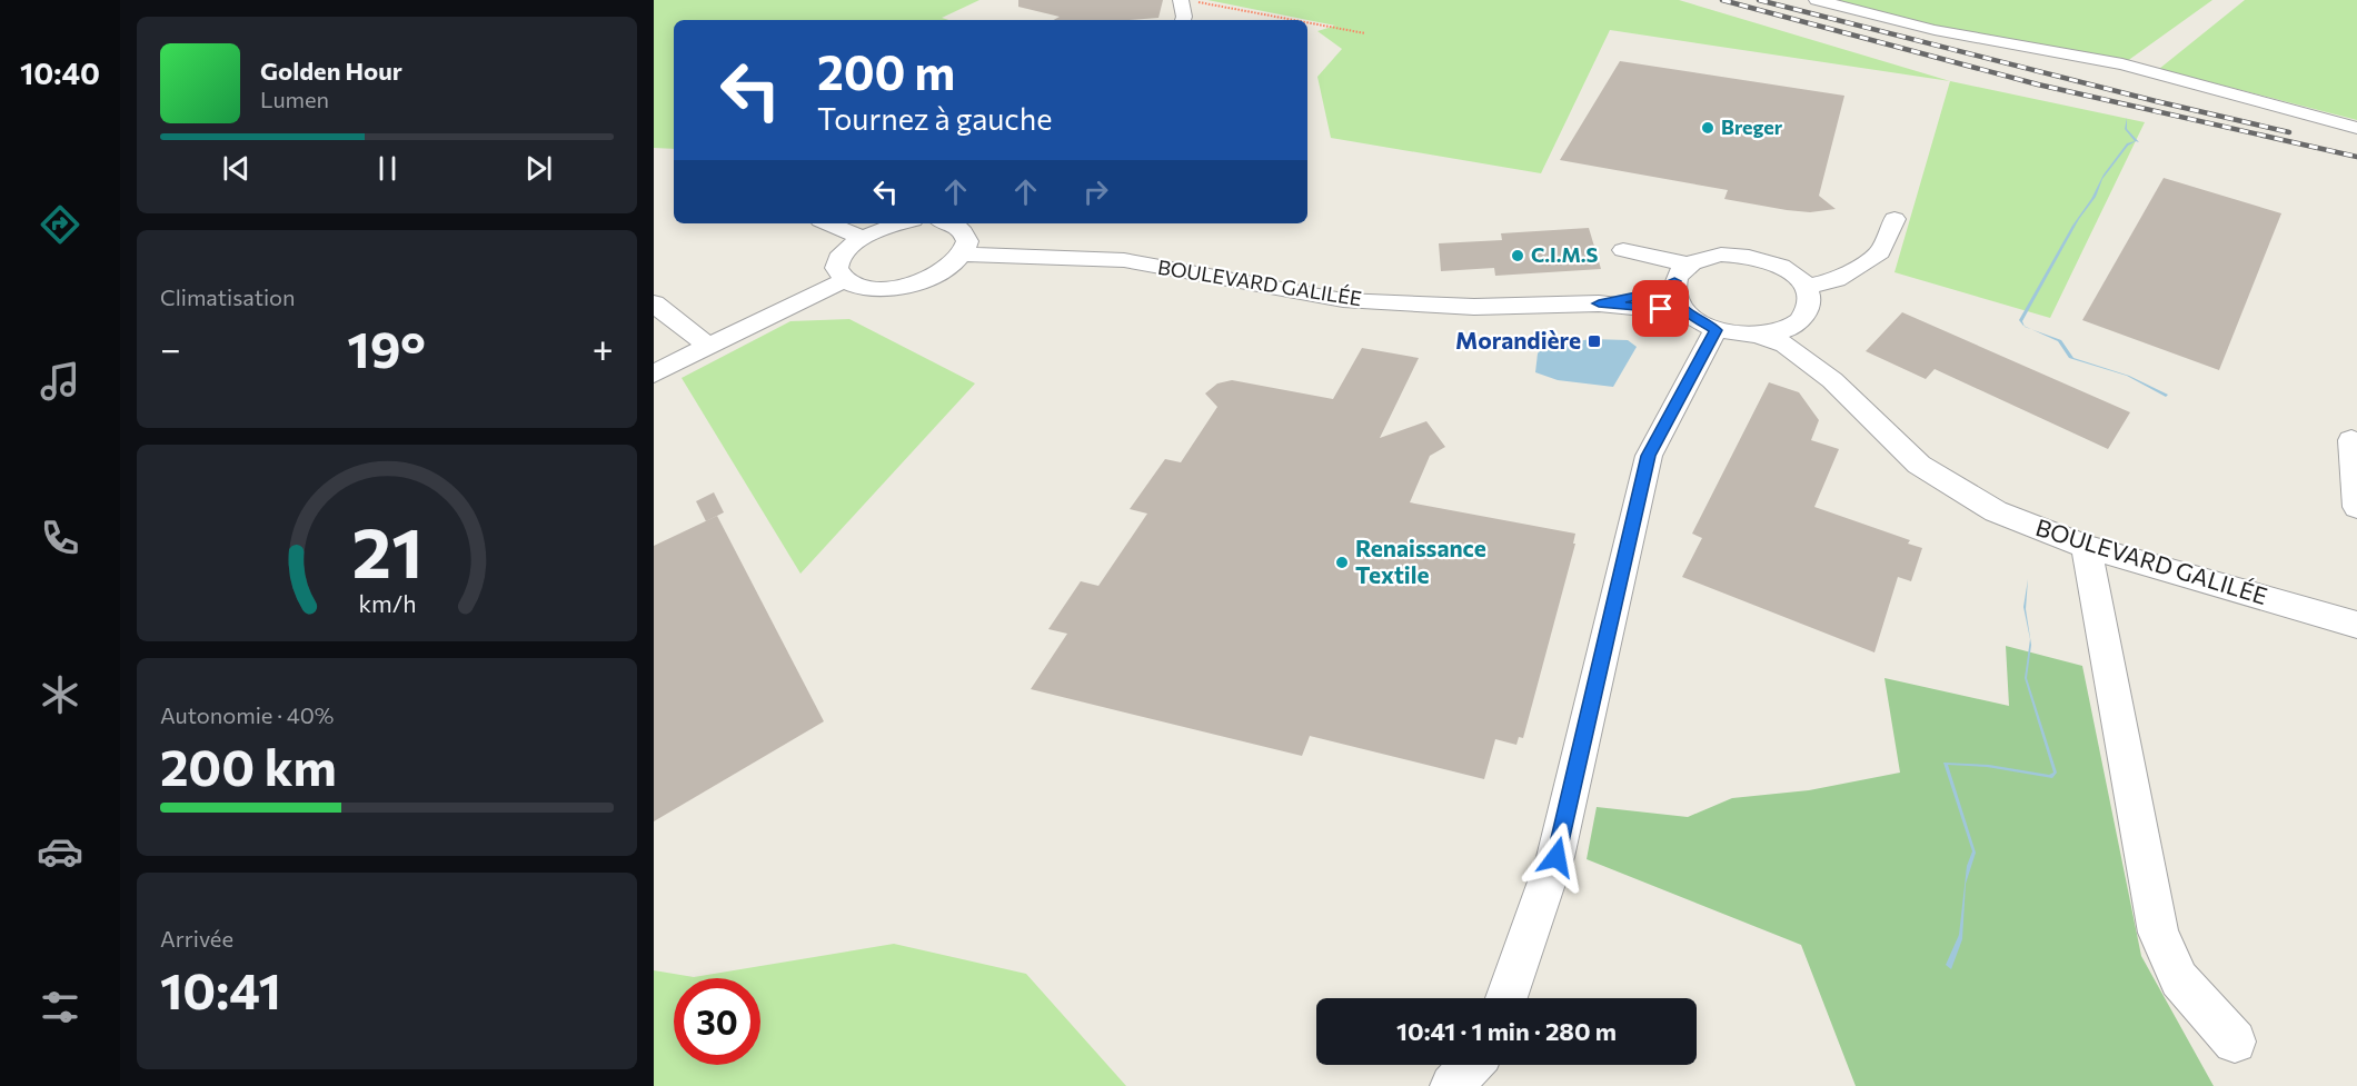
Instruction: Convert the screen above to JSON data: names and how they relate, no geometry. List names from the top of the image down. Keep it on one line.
{"streets":{"street":["BOULEVARD GALILÉE"]},"places":{"other":["Breger","C.I.M.S","Renaissance Textile"],"transit":["Morandière"]},"page":{"tabs":"10:40","turn":["200 m","Tournez à gauche"],"song":["Golden Hour","Lumen"],"tile":["Climatisation",["Autonomie · 40%","200 km"],["Arrivée","10:41"]],"heat":["−","19°","+"],"limit":"30","trip":"10:41 · 1 min · 280 m","gauge":["21","km/h"]}}
